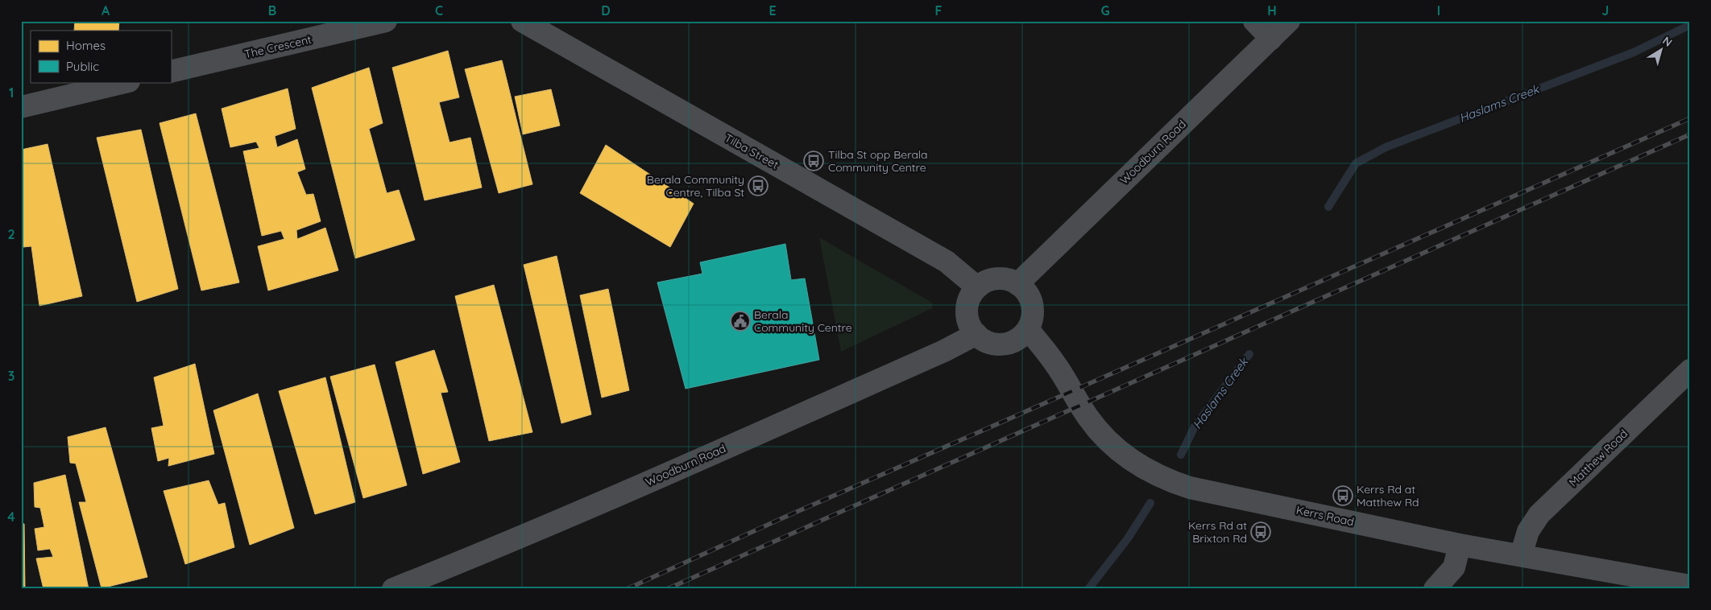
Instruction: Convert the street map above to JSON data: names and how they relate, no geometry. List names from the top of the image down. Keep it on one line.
{"streets":{"street":["The Crescent","Tilba Street","Woodburn Road","Matthew Road","Kerrs Road"]},"crossings":[["Tilba Street","Woodburn Road"],["Tilba Street","Kerrs Road"],["Woodburn Road","Kerrs Road"],["Matthew Road","Kerrs Road"]],"water":["Haslams Creek"],"places":{"bus stop":["Tilba St opp Berala Community Centre","Berala Community Centre, Tilba St","Kerrs Rd at Matthew Rd","Kerrs Rd at Brixton Rd"],"public building":["Berala Community Centre"]},"legend":["Homes","Public"],"north":"top right","grid":{"columns":["A","B","C","D","E","F","G","H","I","J"],"rows":["1","2","3","4"]}}
